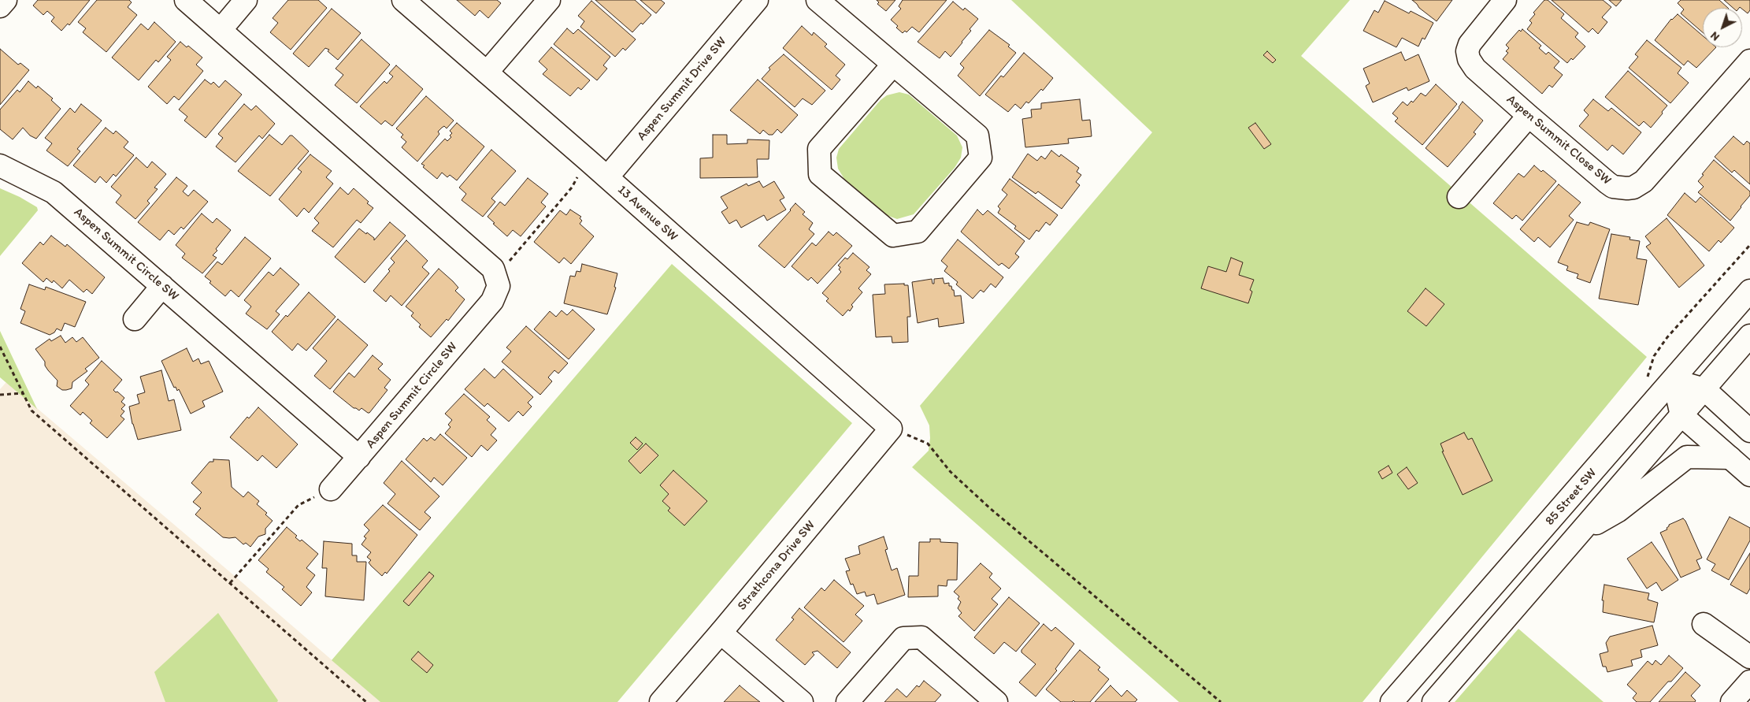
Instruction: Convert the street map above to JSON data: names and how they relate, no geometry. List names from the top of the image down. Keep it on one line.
{"streets":{"street":["Aspen Summit Drive SW","Aspen Summit Close SW","13 Avenue SW","Aspen Summit Circle SW","85 Street SW","Strathcona Drive SW"]},"crossings":[["Aspen Summit Drive SW","13 Avenue SW"],["13 Avenue SW","Strathcona Drive SW"]],"north":"bottom left"}
